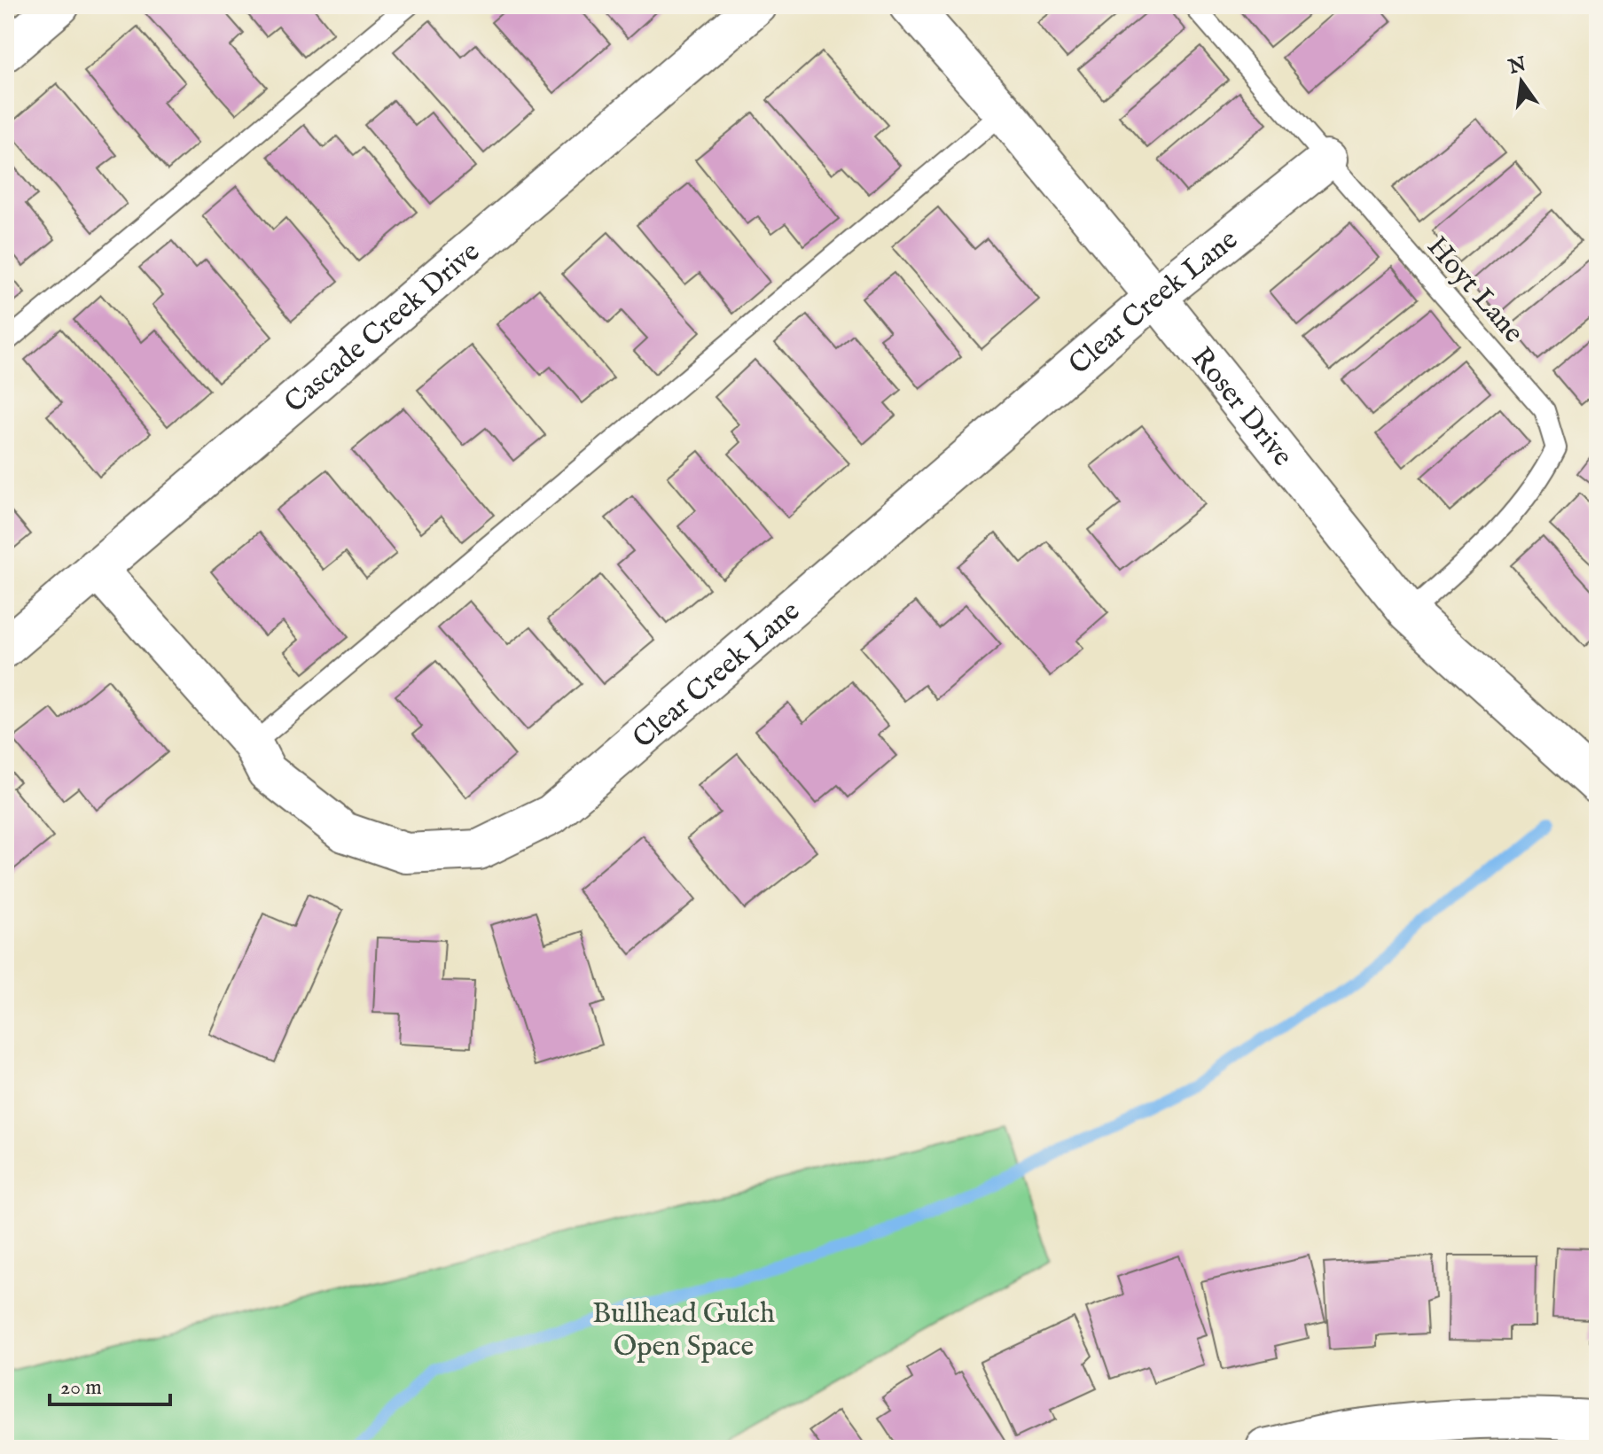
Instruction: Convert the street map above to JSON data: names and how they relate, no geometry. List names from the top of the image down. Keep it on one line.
{"streets":{"street":["Clear Creek Lane","Cascade Creek Drive","Roser Drive"],"lane":["Hoyt Lane"]},"crossings":[["Hoyt Lane","Clear Creek Lane"],["Hoyt Lane","Roser Drive"],["Clear Creek Lane","Cascade Creek Drive"],["Clear Creek Lane","Roser Drive"]],"parks":["Bullhead Gulch Open Space"],"scale_bar":"20 m","north":"top"}
